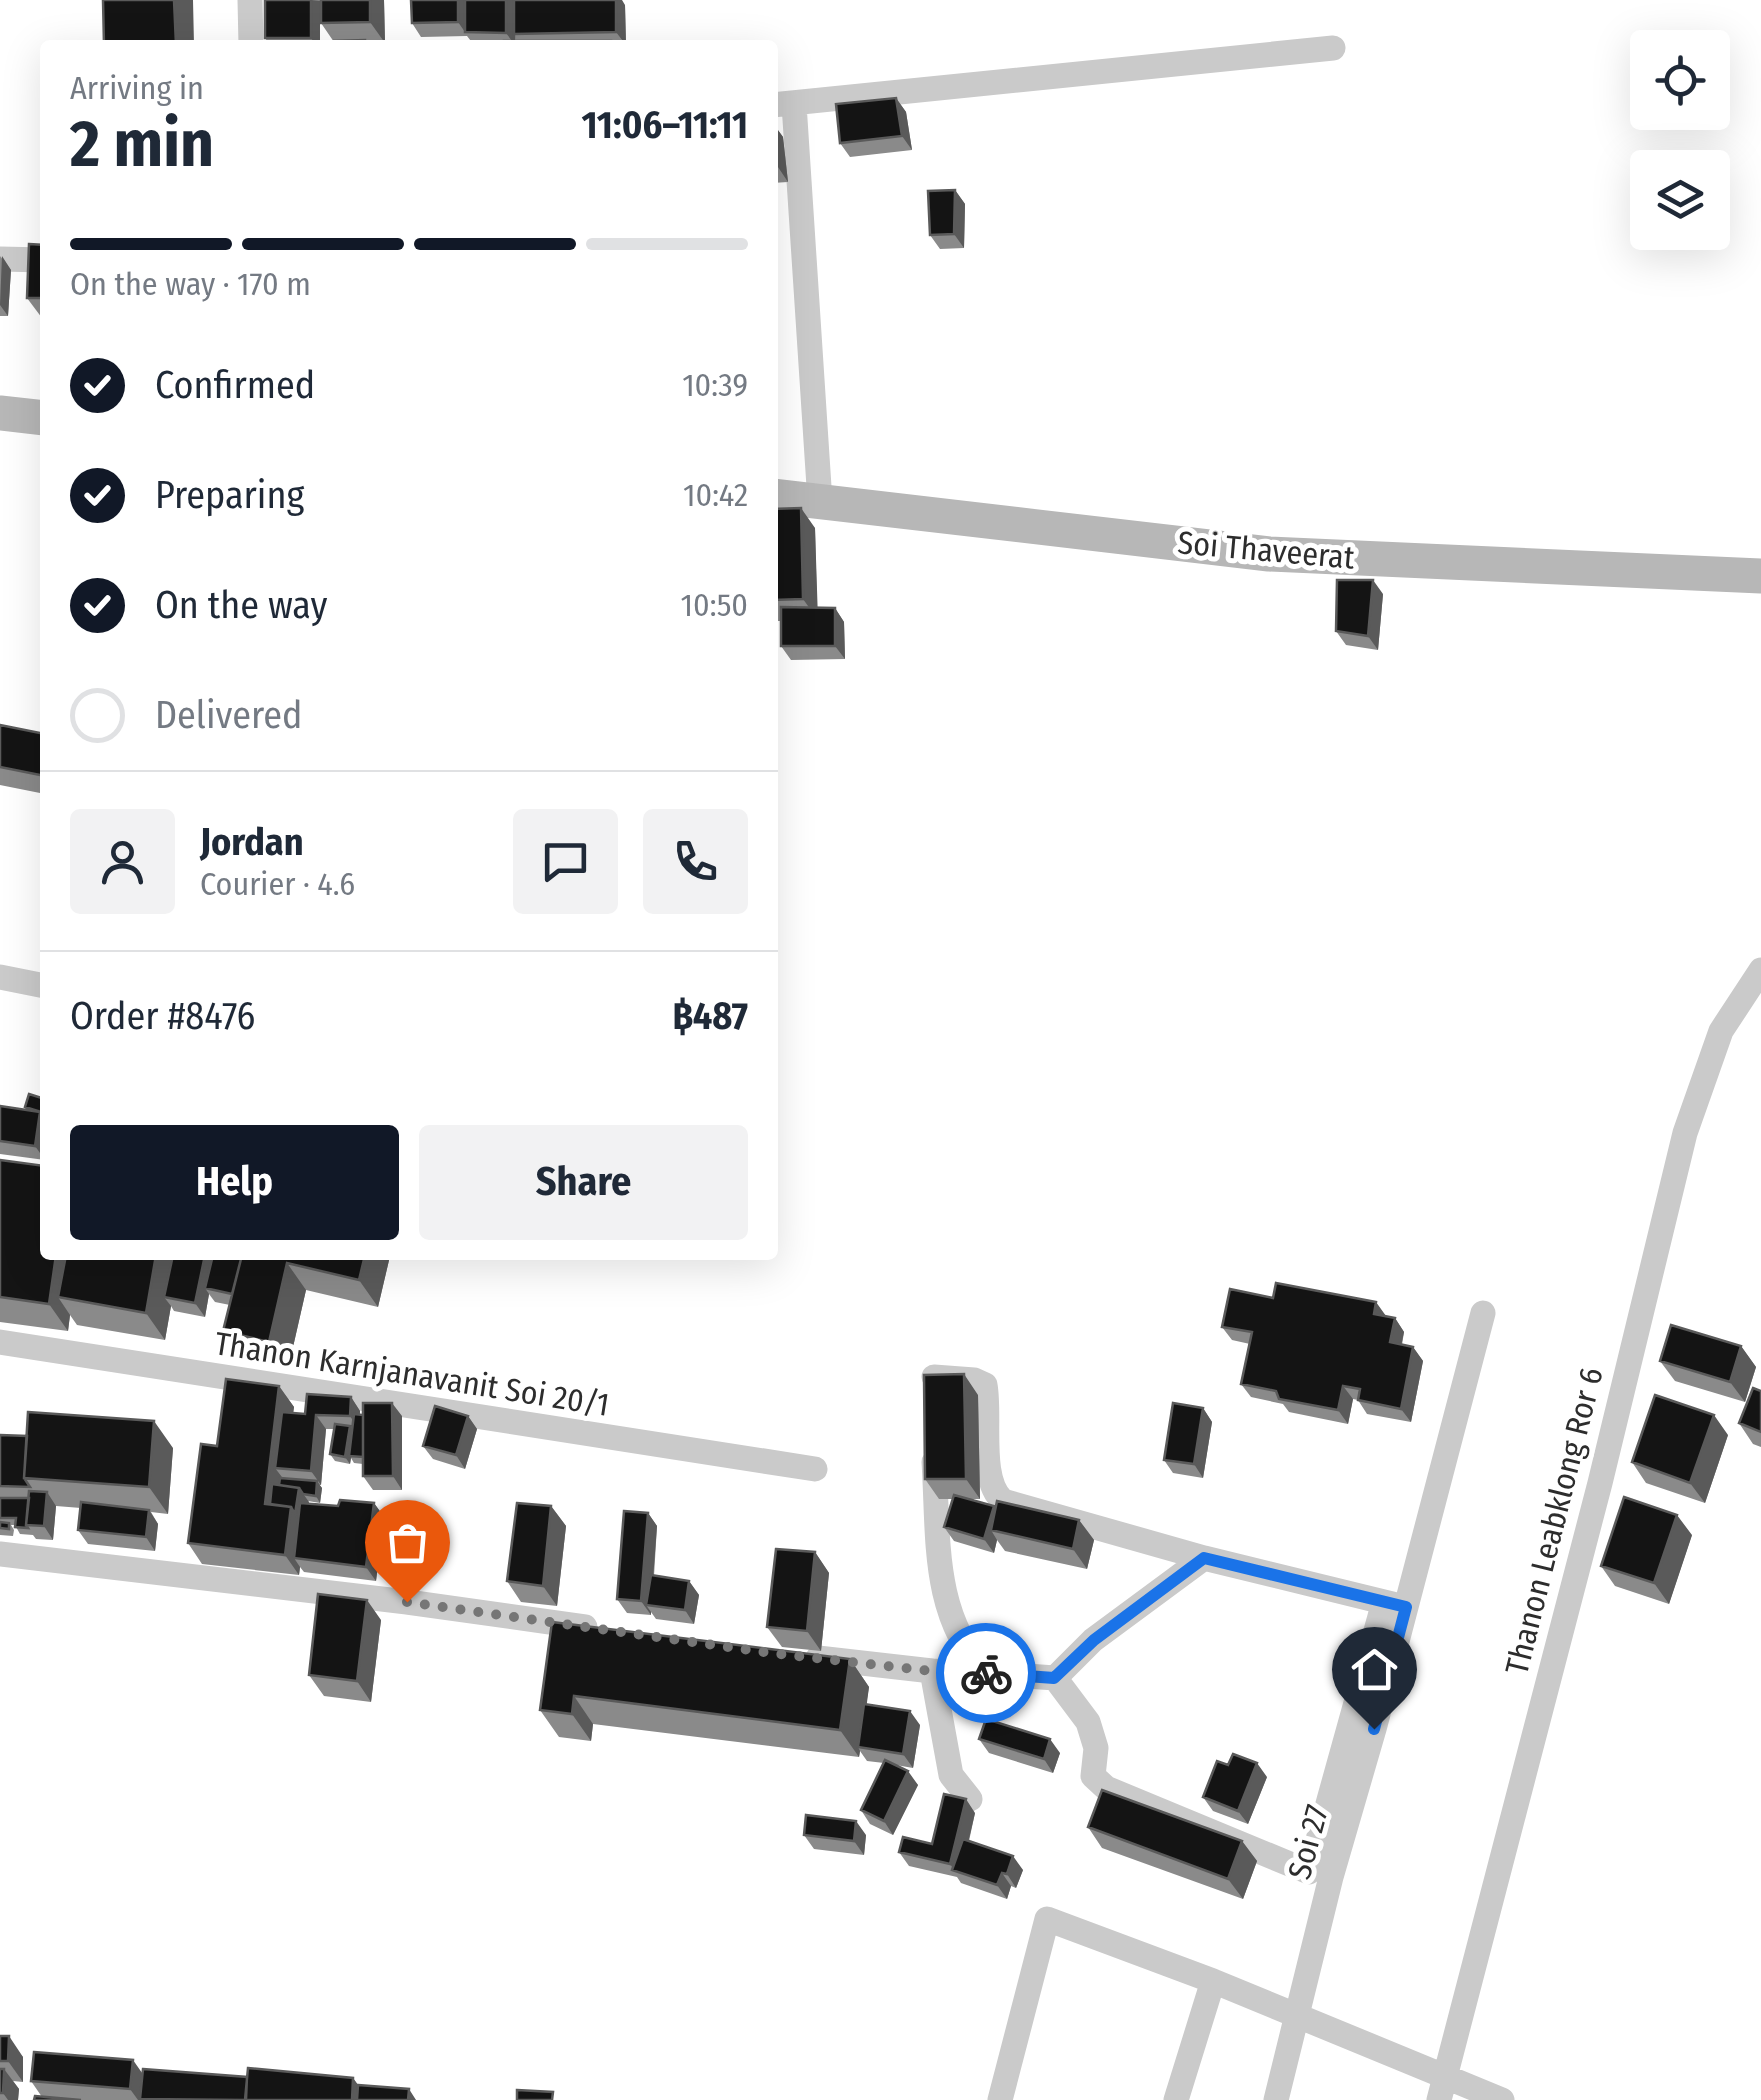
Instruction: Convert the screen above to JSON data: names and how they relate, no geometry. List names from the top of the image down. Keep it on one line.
{"streets":{"street":["Soi Thaveerat","Thanon Karnjanavanit Soi 20/1","Thanon Leabklong Ror 6","Soi 27"]},"page":{"heading":["2 min","Arriving in","11:06–11:11"],"panel":["Jordan","Courier · 4.6","Order #8476","฿487"],"bar":"On the way · 170 m","list":[["Confirmed","10:39"],["Preparing","10:42"],["On the way","10:50"],"Delivered"],"buttons":["Help","Share"]}}
